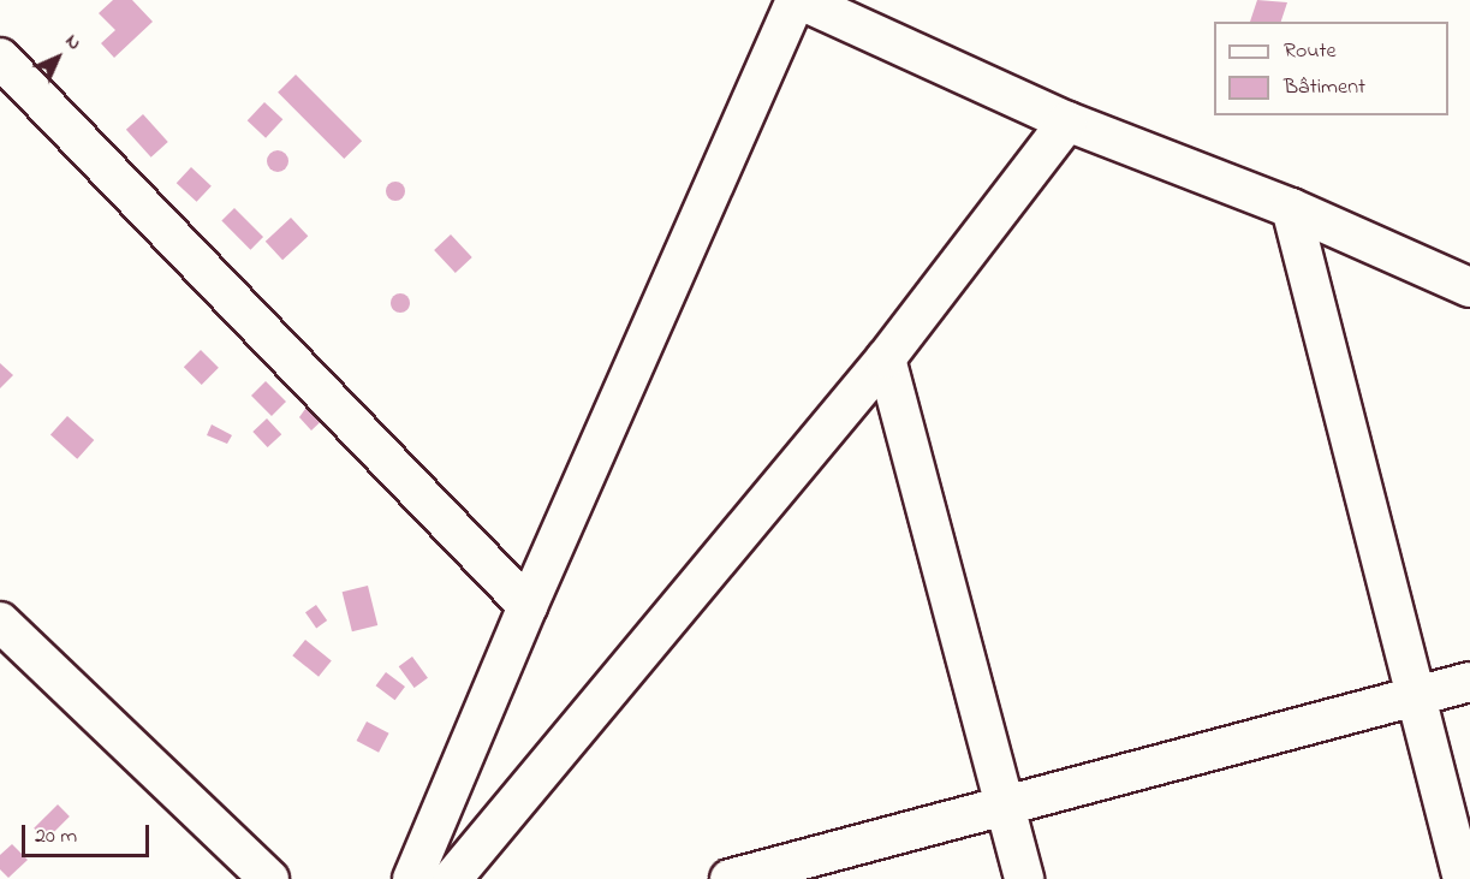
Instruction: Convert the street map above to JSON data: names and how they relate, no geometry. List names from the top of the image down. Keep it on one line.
{"legend":["Route","Bâtiment"],"scale_bar":"20 m","north":"top right"}
